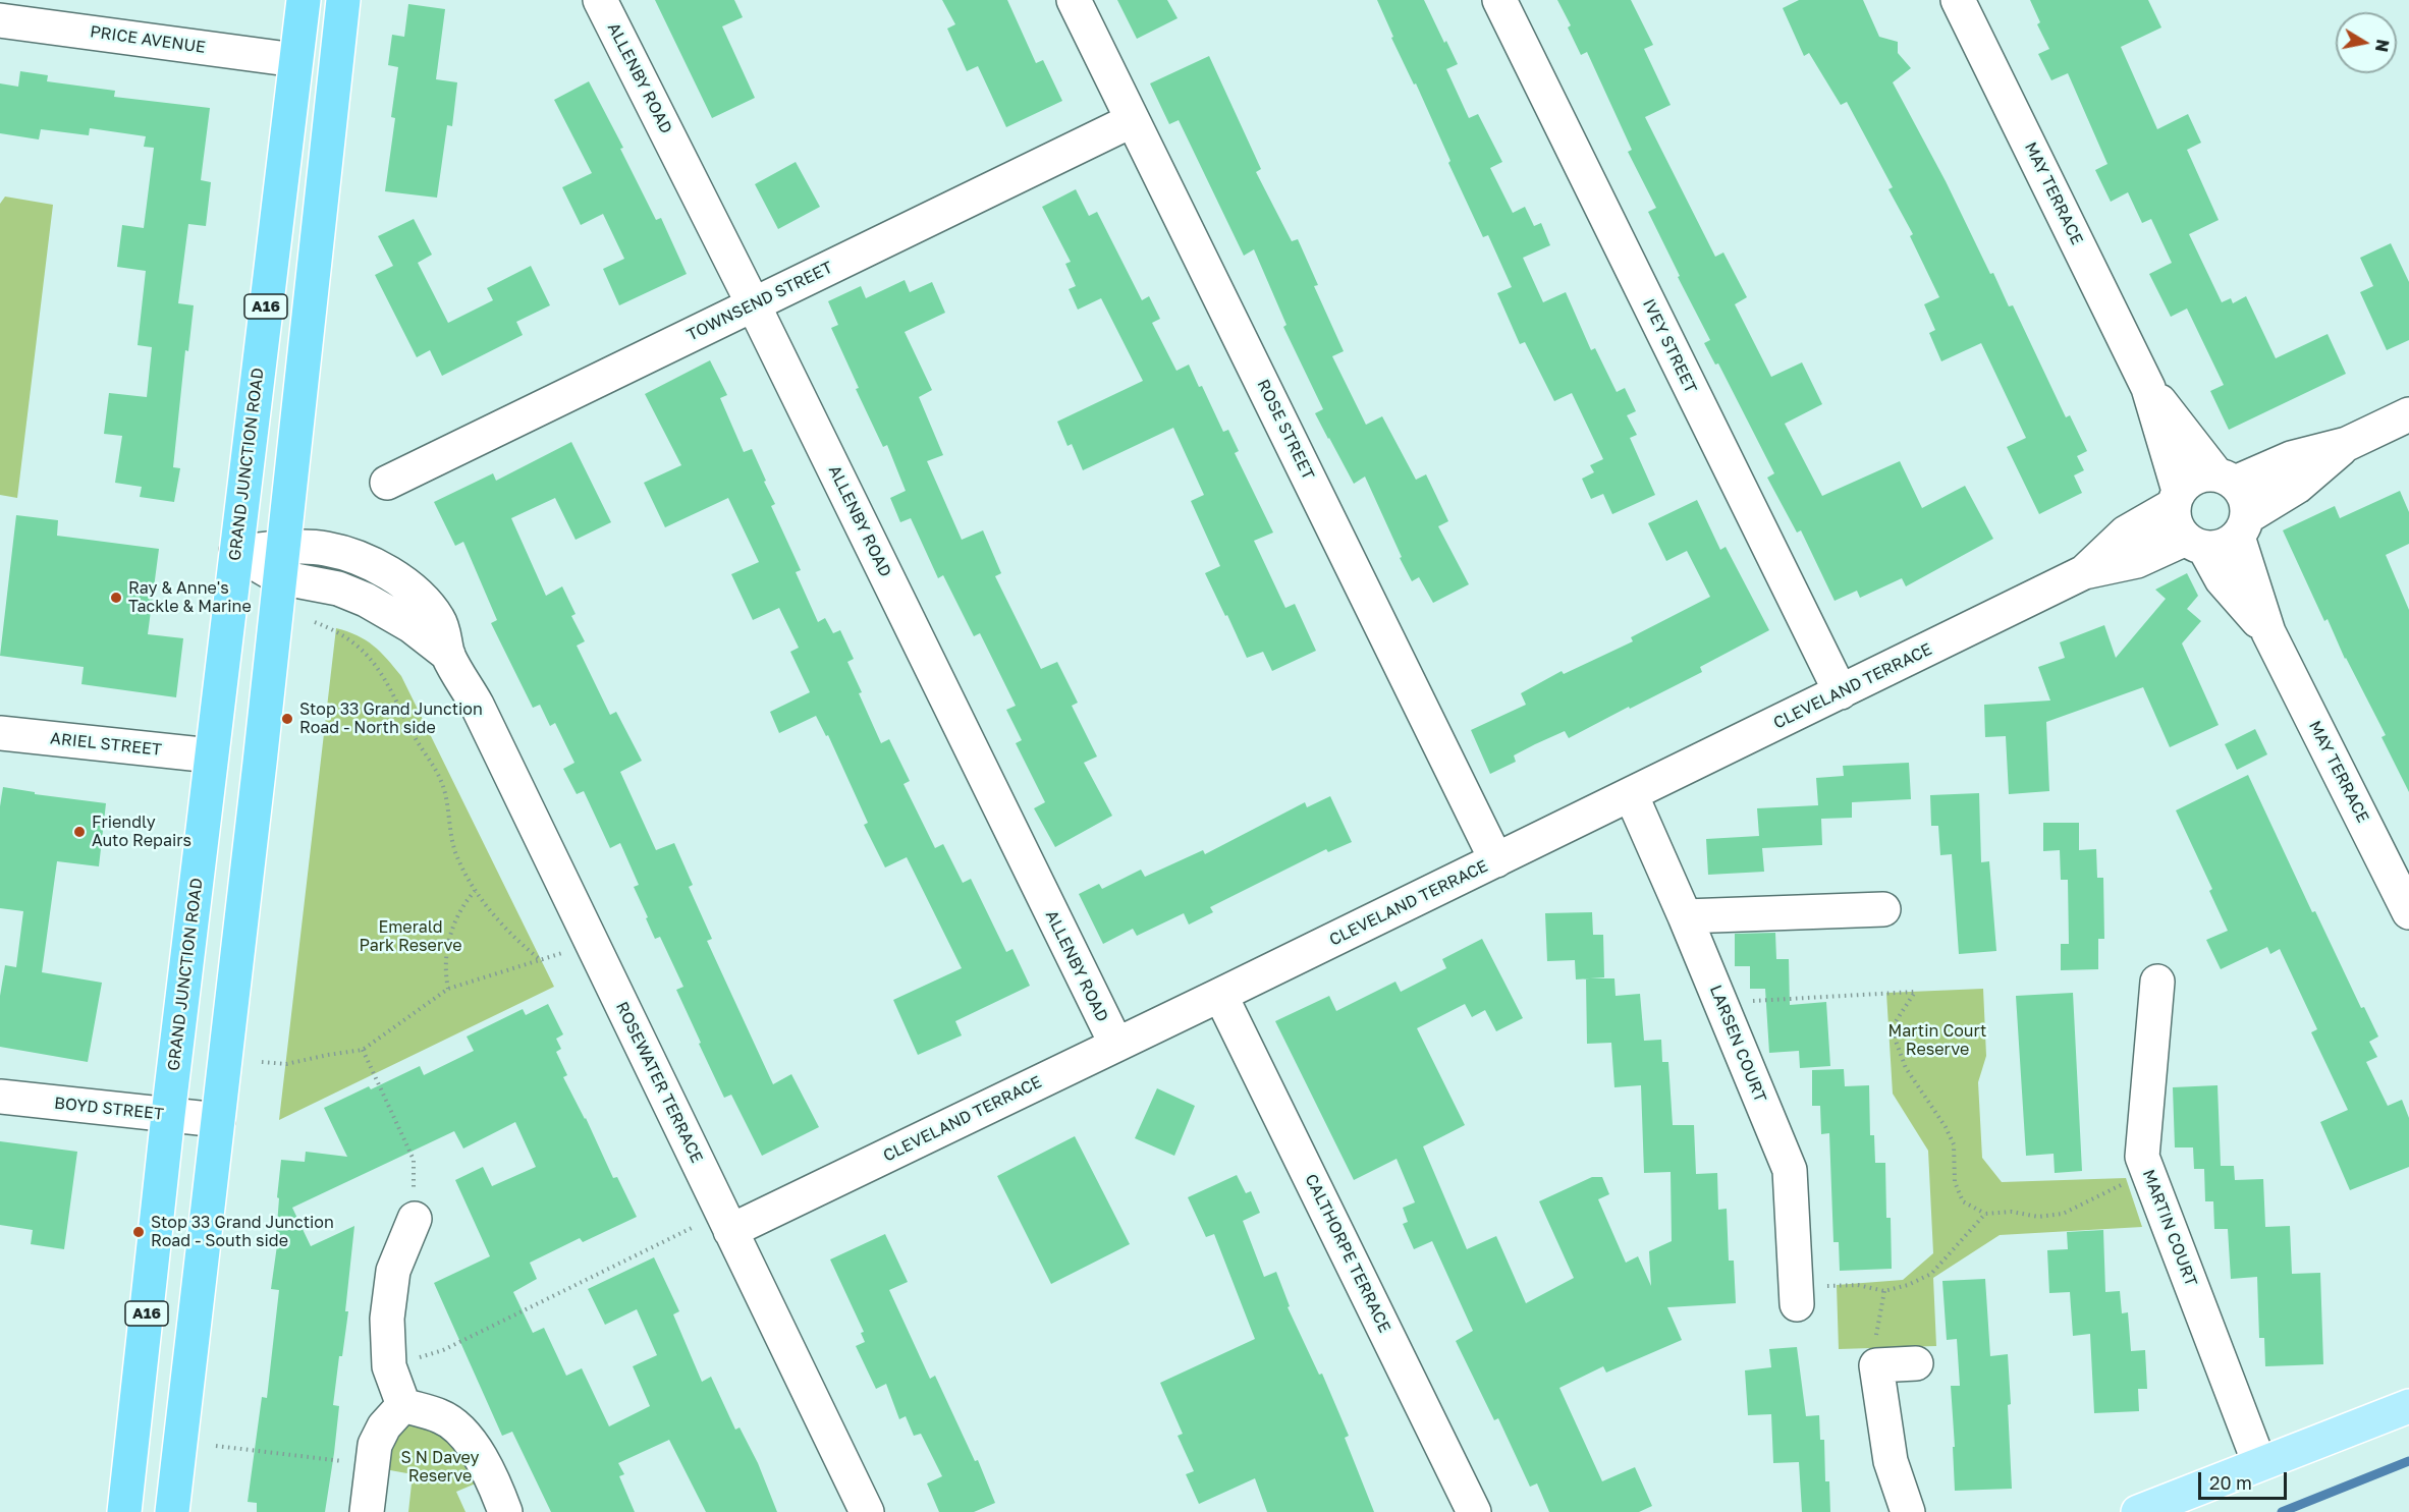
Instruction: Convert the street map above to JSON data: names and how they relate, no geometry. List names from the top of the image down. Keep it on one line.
{"streets":{"highway":["A16","GRAND JUNCTION ROAD"],"street":["PRICE AVENUE","ALLENBY ROAD","MAY TERRACE","TOWNSEND STREET","IVEY STREET","ROSE STREET","CLEVELAND TERRACE","ARIEL STREET","LARSEN COURT","ROSEWATER TERRACE","BOYD STREET","MARTIN COURT","CALTHORPE TERRACE"]},"crossings":[["PRICE AVENUE","GRAND JUNCTION ROAD"],["ALLENBY ROAD","TOWNSEND STREET"],["ALLENBY ROAD","CLEVELAND TERRACE"],["MAY TERRACE","CLEVELAND TERRACE"],["TOWNSEND STREET","ROSE STREET"],["A16","ROSEWATER TERRACE"],["A16","BOYD STREET"],["IVEY STREET","CLEVELAND TERRACE"],["ROSE STREET","CLEVELAND TERRACE"],["GRAND JUNCTION ROAD","ARIEL STREET"],["GRAND JUNCTION ROAD","ROSEWATER TERRACE"],["GRAND JUNCTION ROAD","BOYD STREET"],["CLEVELAND TERRACE","LARSEN COURT"],["CLEVELAND TERRACE","ROSEWATER TERRACE"],["CLEVELAND TERRACE","CALTHORPE TERRACE"]],"parks":["Emerald Park Reserve","Martin Court Reserve","S N Davey Reserve"],"places":["Ray & Anne's Tackle & Marine","Stop 33 Grand Junction Road - North side","Friendly Auto Repairs","Stop 33 Grand Junction Road - South side"],"scale_bar":"20 m","north":"right"}
